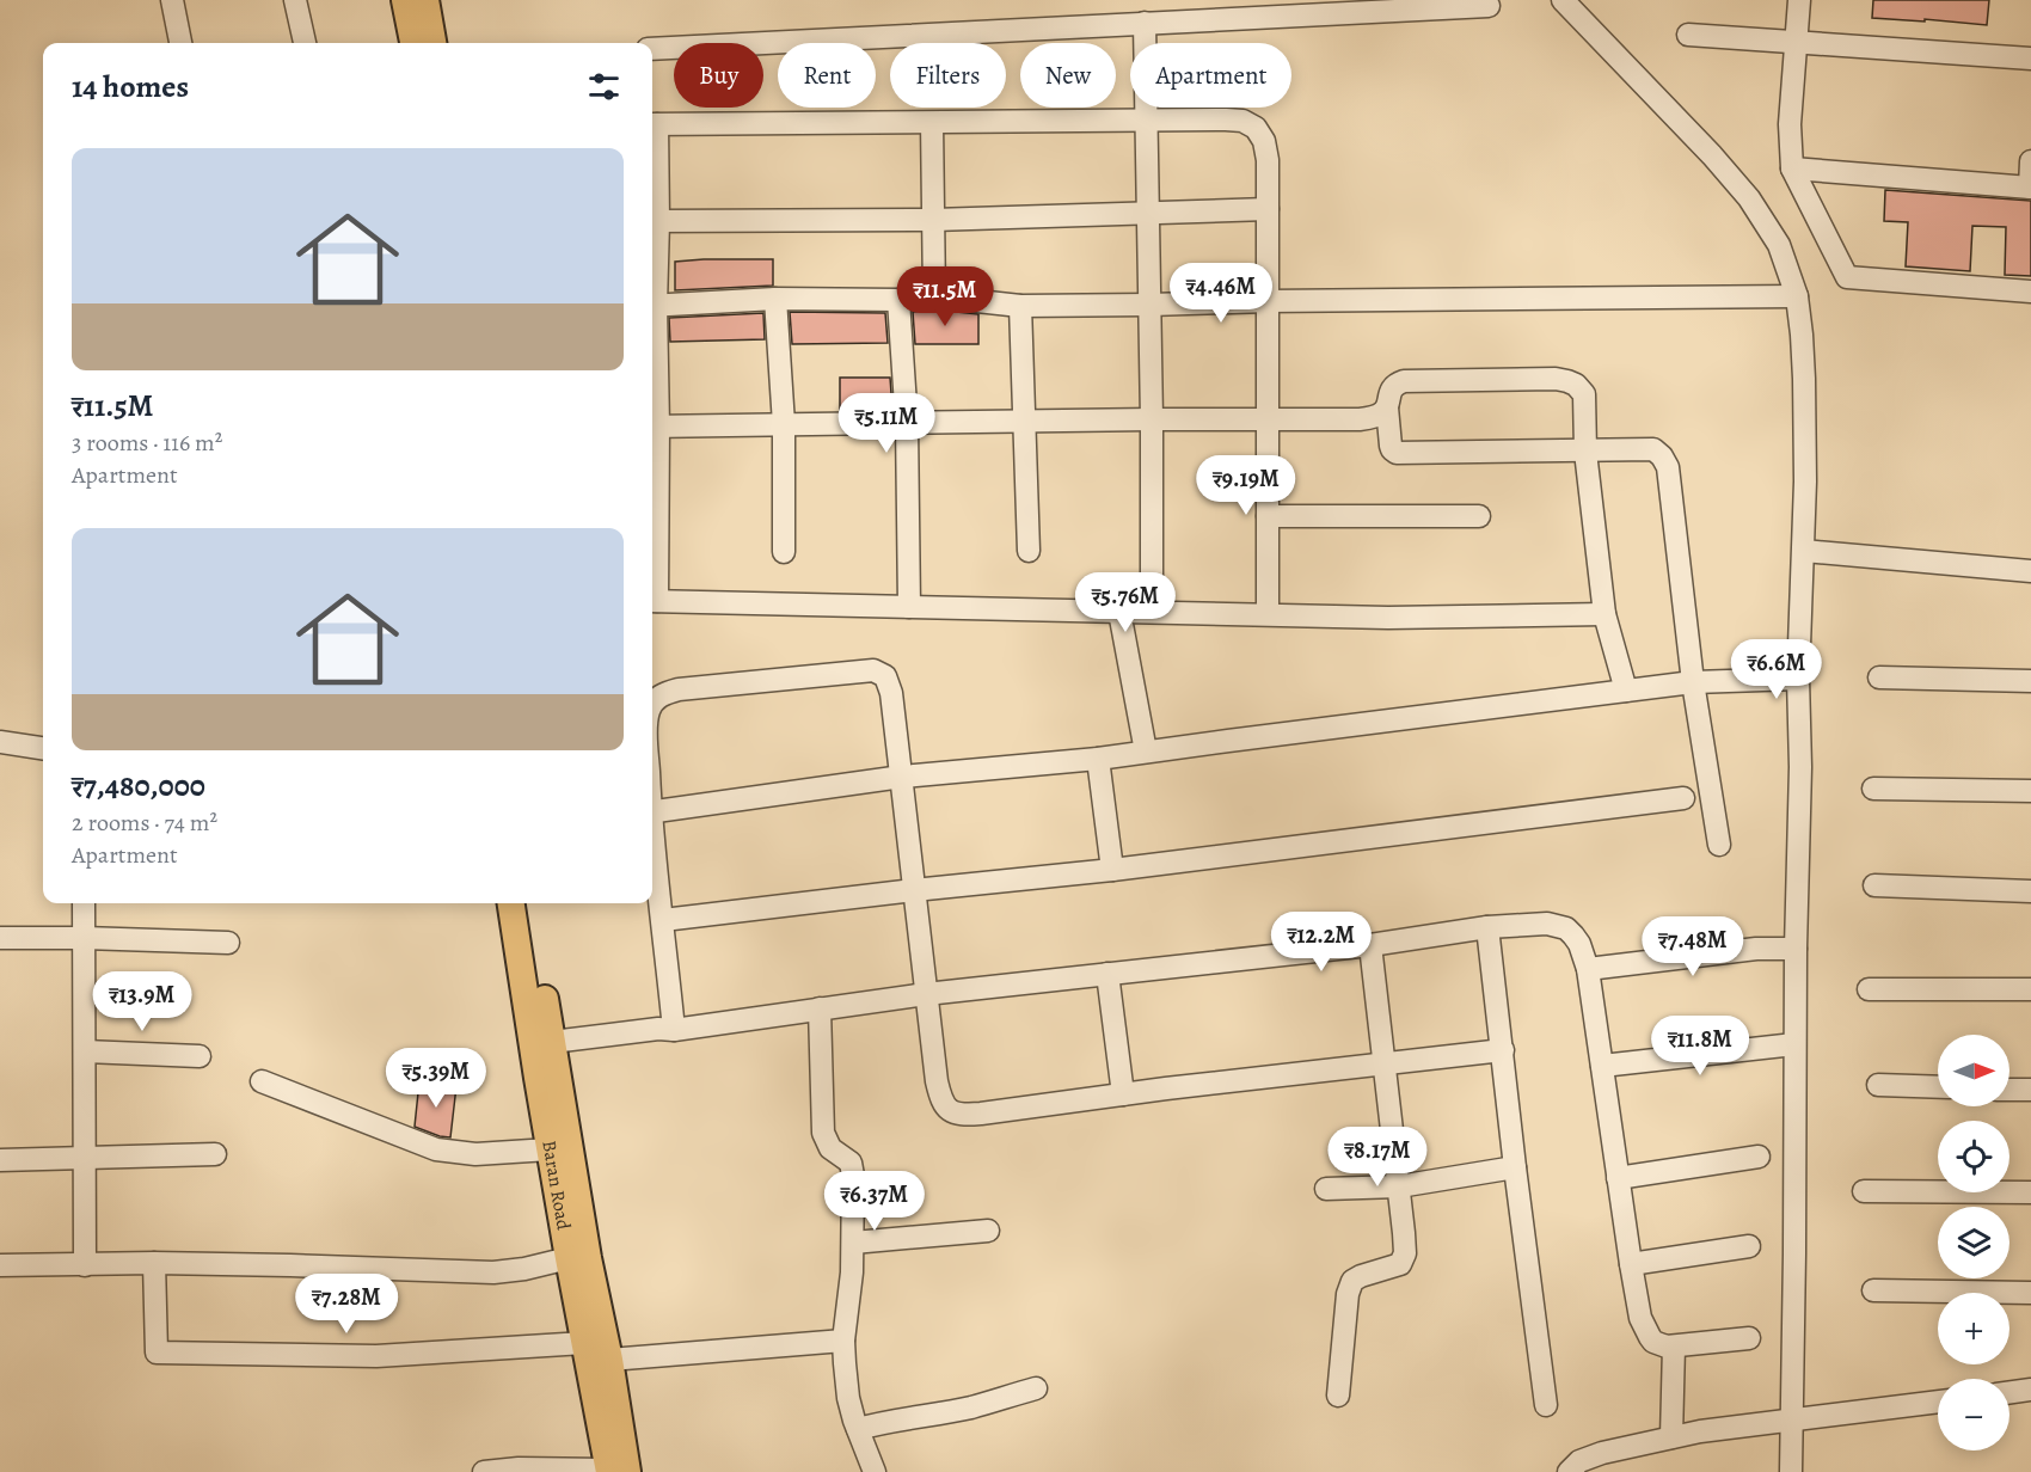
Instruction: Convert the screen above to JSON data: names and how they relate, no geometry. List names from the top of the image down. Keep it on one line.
{"streets":{"main road":["Baran Road"]},"north":"right","page":{"chip":["Buy","Rent","Filters","New","Apartment"],"heading":"14 homes","list":[{"name":"₹11.5M","note":"3 rooms · 116 m² · Apartment"},{"name":"₹7,480,000","note":"2 rooms · 74 m² · Apartment"}],"price":["₹4.46M","₹11.5M","₹5.11M","₹9.19M","₹5.76M","₹6.6M","₹12.2M","₹7.48M","₹13.9M","₹11.8M","₹5.39M","₹8.17M","₹6.37M","₹7.28M"],"map_buttons":["+","−"]}}
